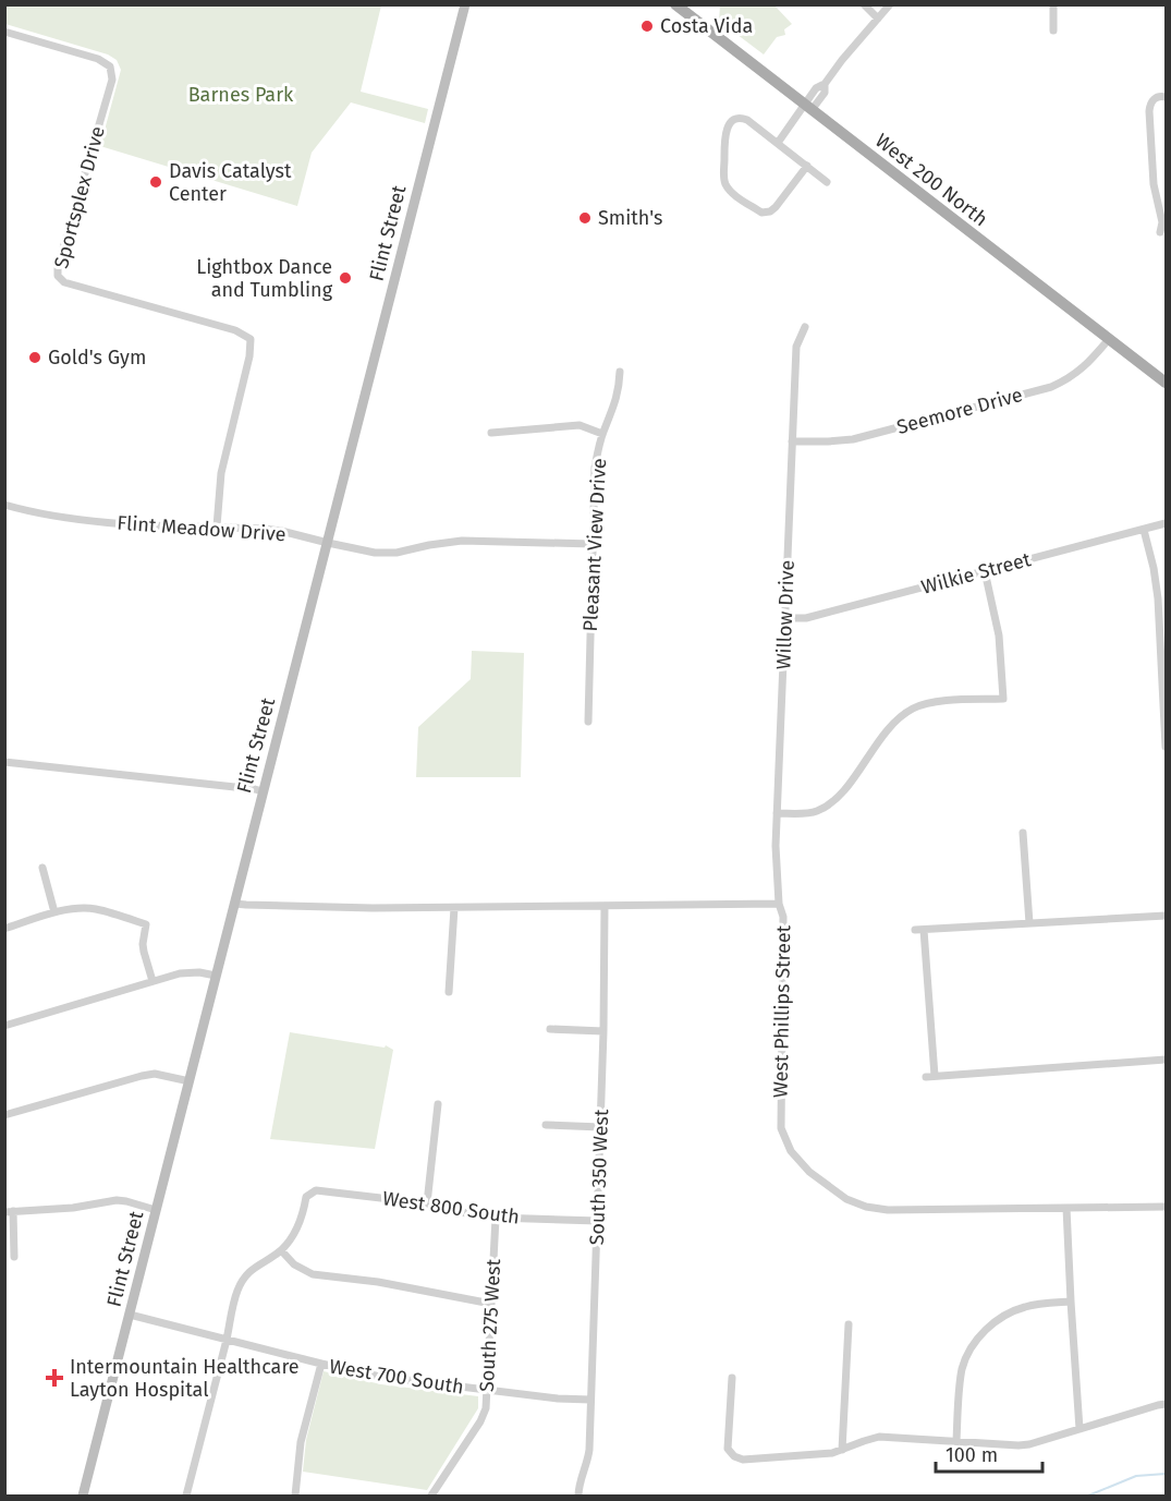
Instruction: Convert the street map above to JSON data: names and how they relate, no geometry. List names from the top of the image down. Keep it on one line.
{"streets":{"main road":["West 200 North"],"street":["Sportsplex Drive","Flint Street","Seemore Drive","Flint Meadow Drive","Pleasant View Drive","Wilkie Street","Willow Drive","West Phillips Street","South 350 West","West 800 South","South 275 West","West 700 South"]},"crossings":[["West 200 North","Seemore Drive"],["Sportsplex Drive","Flint Meadow Drive"],["Flint Street","Flint Meadow Drive"],["Flint Street","West Phillips Street"],["Flint Street","West 700 South"],["Seemore Drive","Willow Drive"],["Flint Meadow Drive","Pleasant View Drive"],["Wilkie Street","Willow Drive"],["Willow Drive","West Phillips Street"],["West Phillips Street","South 350 West"],["South 350 West","West 800 South"],["South 350 West","West 700 South"],["West 800 South","South 275 West"],["South 275 West","West 700 South"]],"parks":["Barnes Park"],"places":{"other":["Costa Vida","Davis Catalyst Center","Smith's","Lightbox Dance and Tumbling","Gold's Gym"],"health":["Intermountain Healthcare Layton Hospital"]},"scale_bar":"100 m"}
